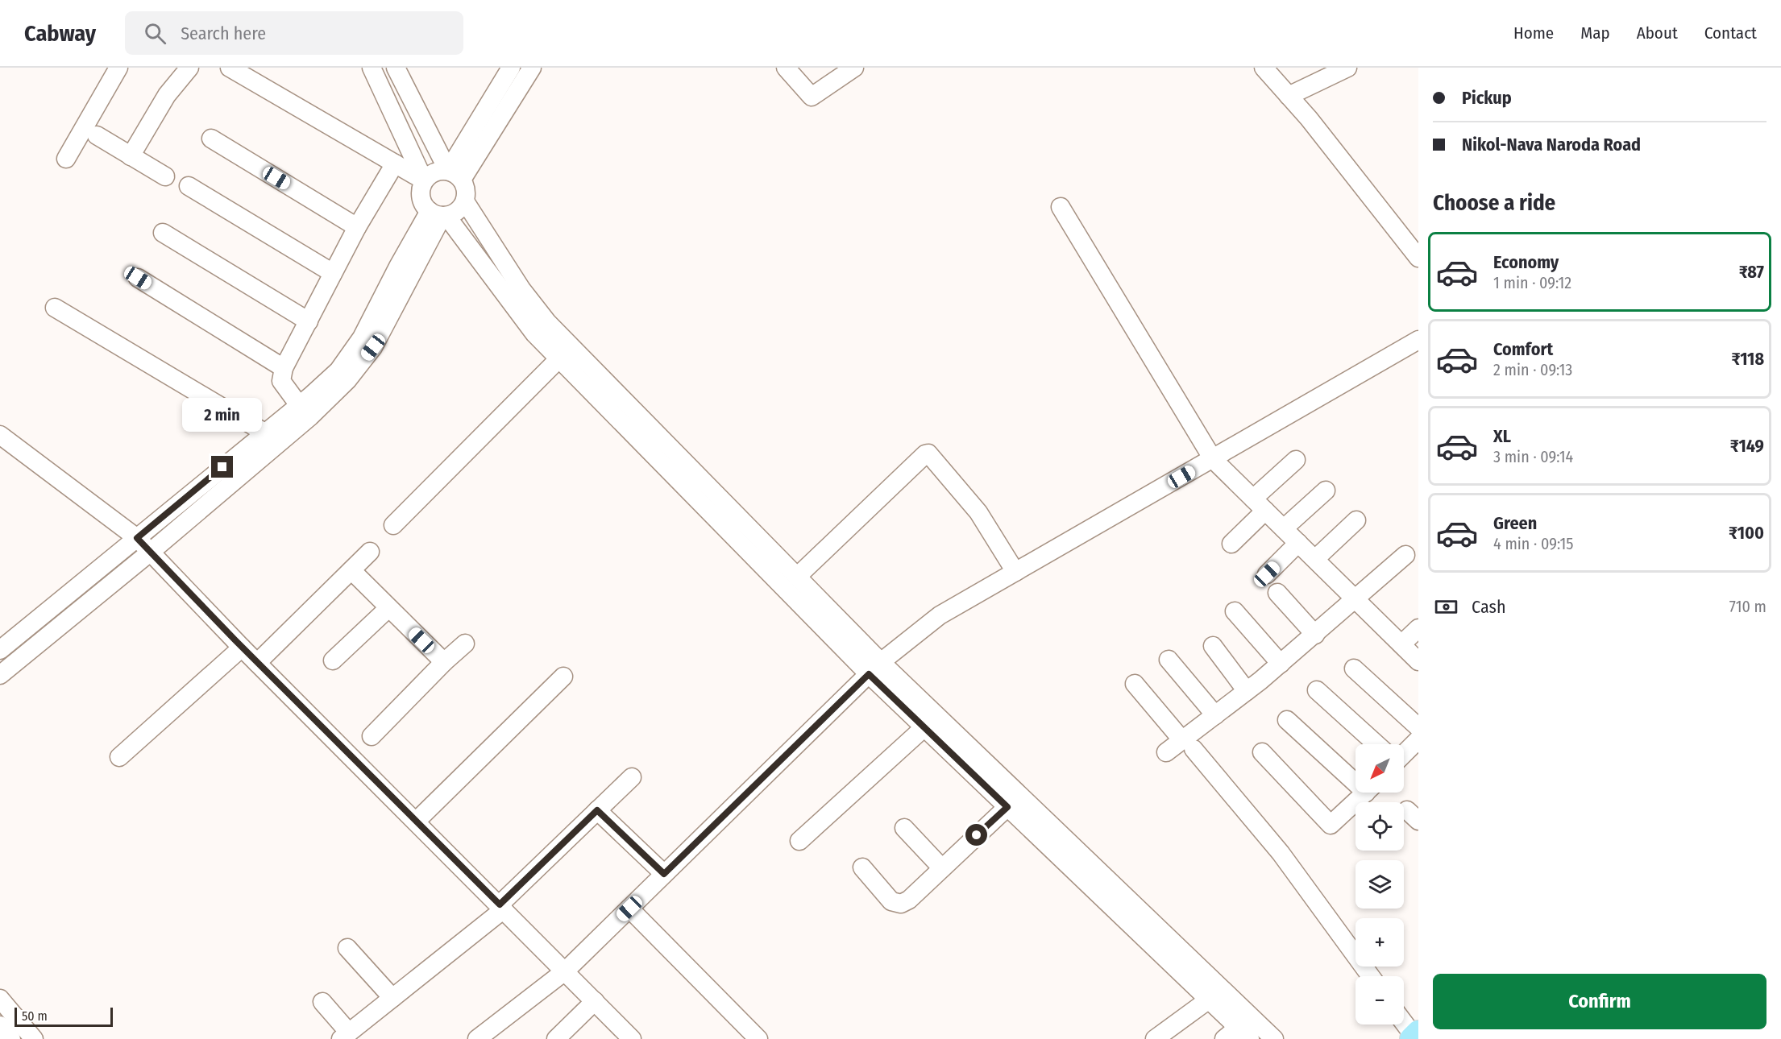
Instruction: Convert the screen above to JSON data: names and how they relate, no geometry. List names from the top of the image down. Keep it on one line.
{"scale_bar":"50 m","north":"bottom left","page":{"header":"Cabway","search":"Search here","nav":["Home","Map","About","Contact"],"banner":["Pickup","Nikol-Nava Naroda Road"],"heading":"Choose a ride","list":[{"name":"Economy","note":"1 min · 09:12","value":"₹87"},{"name":"Comfort","note":"2 min · 09:13","value":"₹118"},{"name":"XL","note":"3 min · 09:14","value":"₹149"},{"name":"Green","note":"4 min · 09:15","value":"₹100"}],"bubble":"2 min","pay":["Cash","710 m"],"map_buttons":["+","−"],"buttons":"Confirm","scale":"50 m"}}
